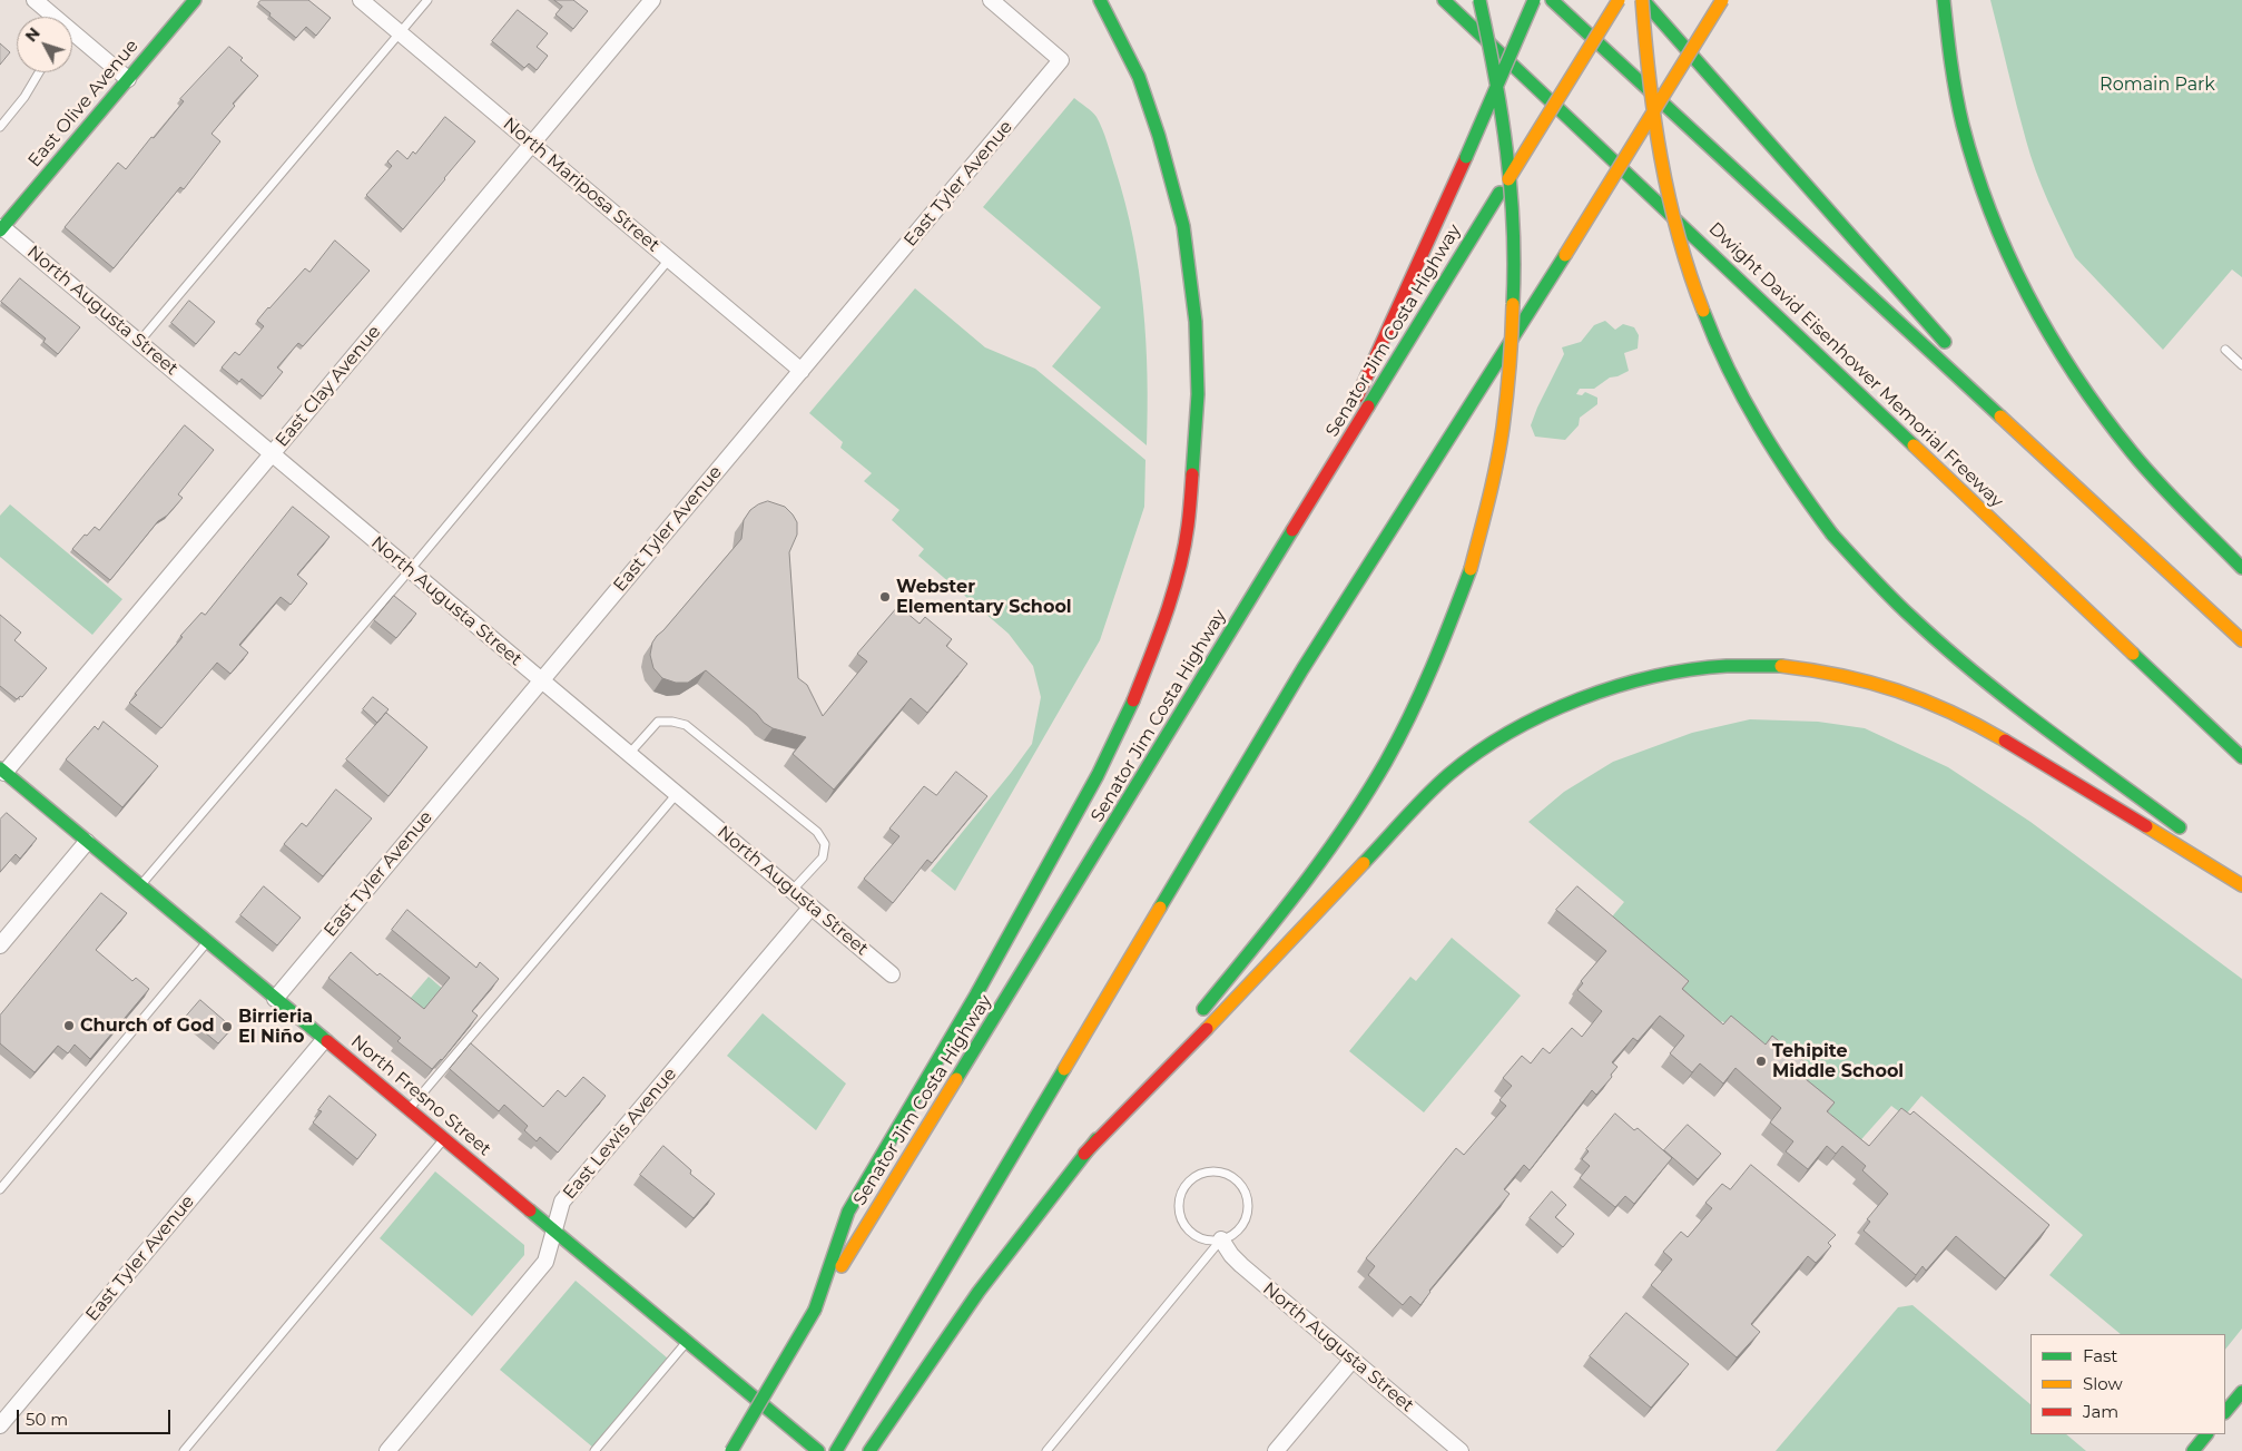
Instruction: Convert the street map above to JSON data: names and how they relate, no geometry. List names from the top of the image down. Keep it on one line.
{"streets":{"main road":["East Olive Avenue","Senator Jim Costa Highway","Dwight David Eisenhower Memorial Freeway","North Fresno Street"],"street":["East Tyler Avenue","North Mariposa Street","North Augusta Street","East Clay Avenue","East Lewis Avenue"]},"crossings":[["East Olive Avenue","North Augusta Street"],["East Tyler Avenue","North Mariposa Street"],["East Tyler Avenue","North Augusta Street"],["East Tyler Avenue","North Fresno Street"],["North Mariposa Street","East Clay Avenue"],["North Augusta Street","East Clay Avenue"],["North Augusta Street","East Lewis Avenue"],["East Clay Avenue","North Fresno Street"],["North Fresno Street","East Lewis Avenue"]],"parks":["Romain Park"],"places":["Webster Elementary School","Church of God","Birrieria El Niño","Tehipite Middle School"],"legend":["Fast","Slow","Jam"],"scale_bar":"50 m","north":"top left"}
